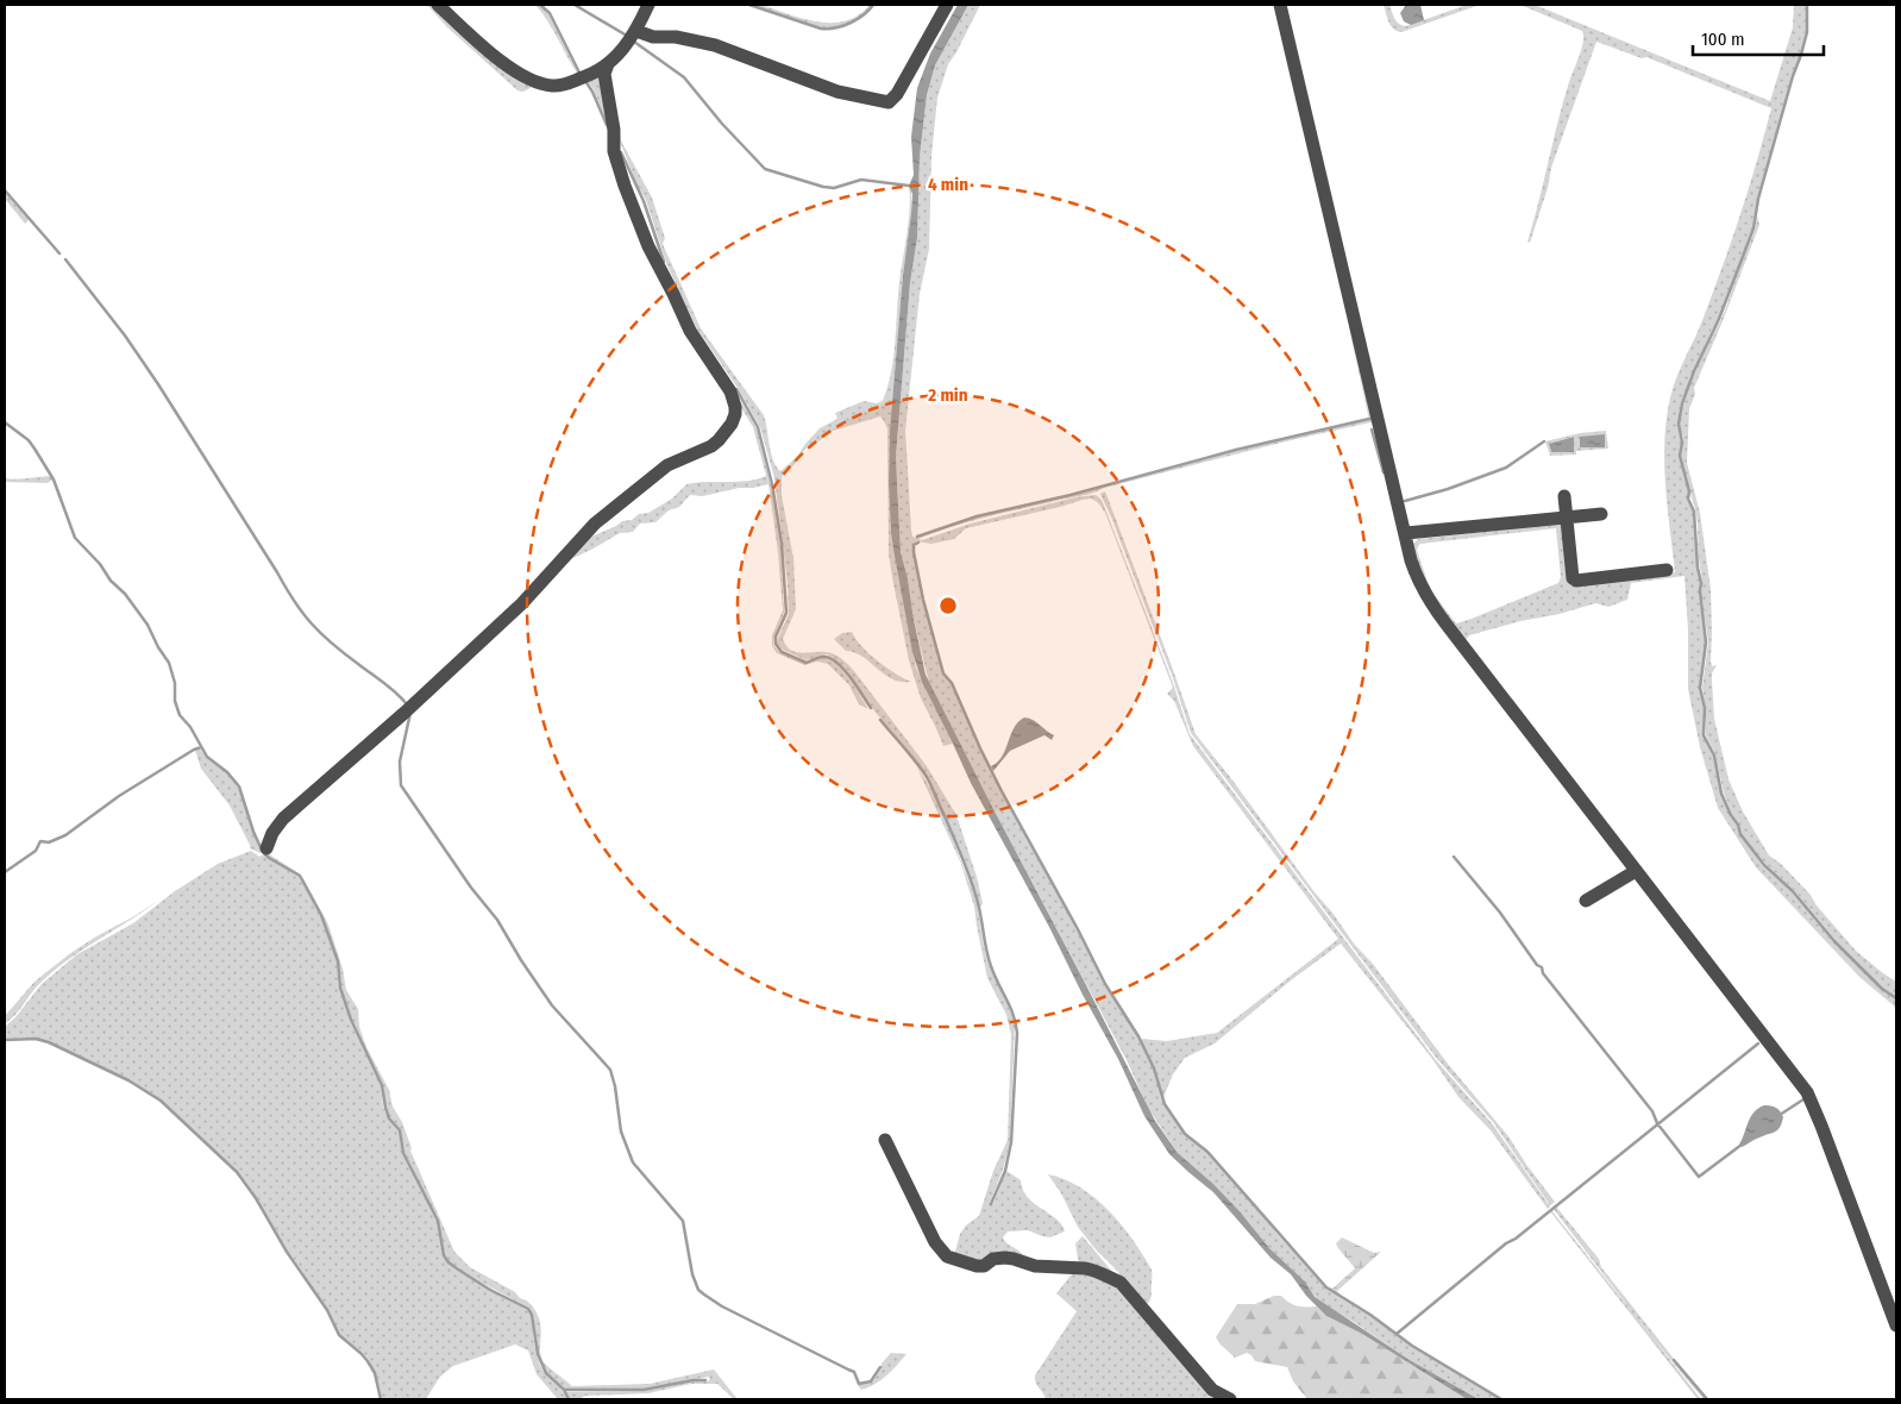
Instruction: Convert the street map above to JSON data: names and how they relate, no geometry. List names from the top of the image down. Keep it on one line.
{"scale_bar":"100 m","rings":["4 min","2 min"]}
